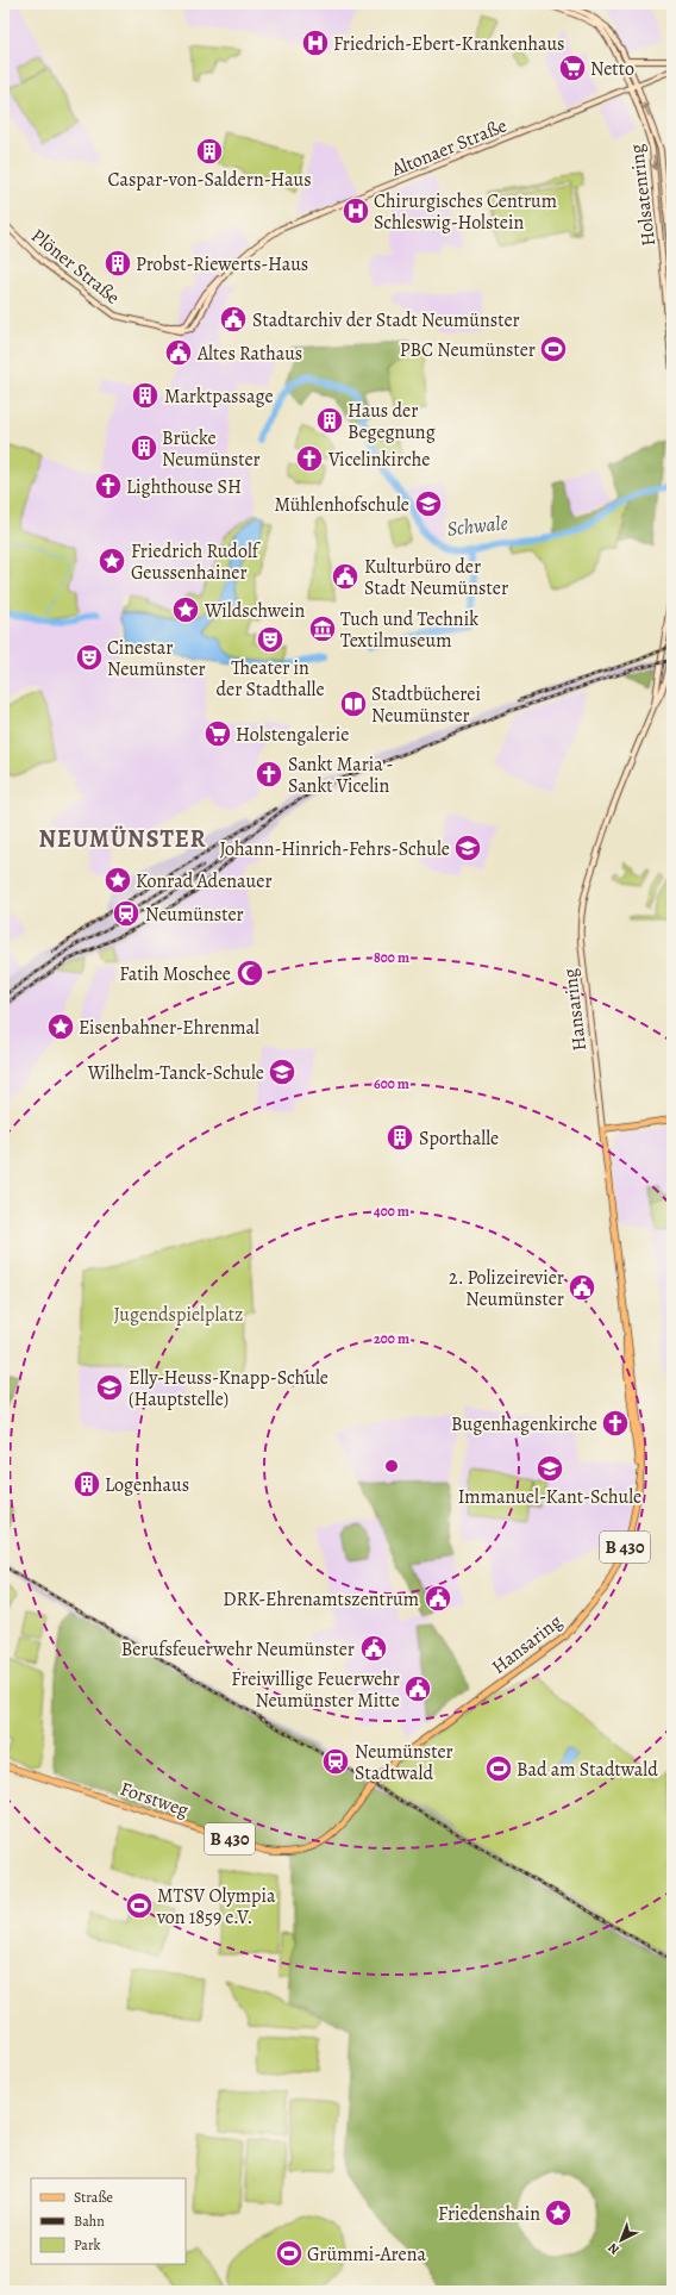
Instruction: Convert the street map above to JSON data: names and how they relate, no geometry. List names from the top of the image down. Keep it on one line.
{"streets":{"main road":["Altonaer Straße","Holsatenring","Plöner Straße","Hansaring","B 430","Forstweg"]},"crossings":[["Altonaer Straße","Holsatenring"],["Altonaer Straße","Plöner Straße"],["Hansaring","Forstweg"]],"districts":["NEUMÜNSTER"],"water":["Schwale"],"parks":["Jugendspielplatz"],"places":{"hospital":["Friedrich-Ebert-Krankenhaus","Chirurgisches Centrum Schleswig-Holstein"],"supermarket":["Netto","Holstengalerie"],"building":["Caspar-von-Saldern-Haus","Probst-Riewerts-Haus","Marktpassage","Haus der Begegnung","Brücke Neumünster","Sporthalle","Logenhaus"],"public building":["Stadtarchiv der Stadt Neumünster","Altes Rathaus","Kulturbüro der Stadt Neumünster","2. Polizeirevier Neumünster","DRK-Ehrenamtszentrum","Berufsfeuerwehr Neumünster","Freiwillige Feuerwehr Neumünster Mitte"],"sports":["PBC Neumünster","Bad am Stadtwald","MTSV Olympia von 1859 e.V.","Grümmi-Arena"],"church":["Vicelinkirche","Lighthouse SH","Sankt Maria - Sankt Vicelin","Bugenhagenkirche"],"school or university":["Mühlenhofschule","Johann-Hinrich-Fehrs-Schule","Wilhelm-Tanck-Schule","Elly-Heuss-Knapp-Schule (Hauptstelle)","Immanuel-Kant-Schule"],"place":["Friedrich Rudolf Geussenhainer","Wildschwein","Konrad Adenauer","Eisenbahner-Ehrenmal","Friedenshain"],"museum":["Tuch und Technik Textilmuseum"],"theatre":["Theater in der Stadthalle","Cinestar Neumünster"],"library":["Stadtbücherei Neumünster"],"station":["Neumünster","Neumünster Stadtwald"],"mosque":["Fatih Moschee"]},"legend":["Straße","Bahn","Park"],"north":"bottom left","rings":["800 m","600 m","400 m","200 m"]}
